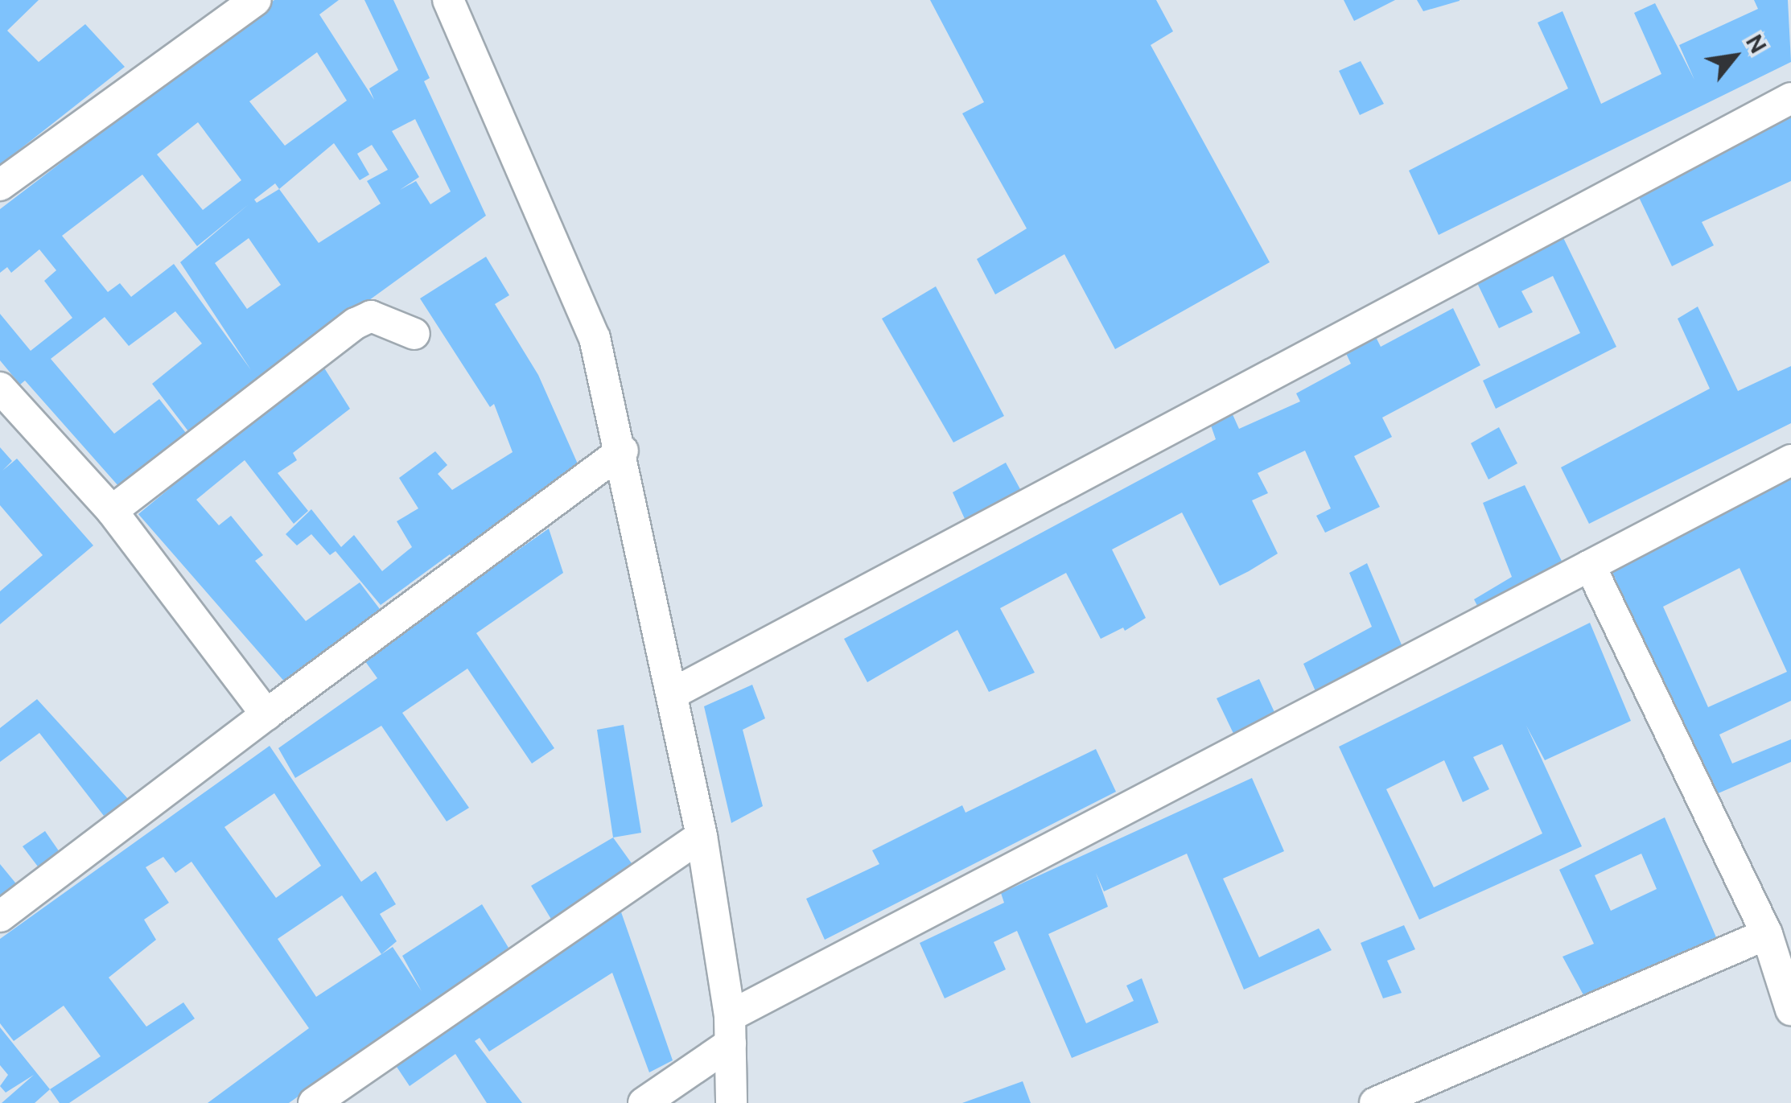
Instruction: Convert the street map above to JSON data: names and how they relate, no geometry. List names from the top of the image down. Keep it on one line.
{"north":"top right"}
